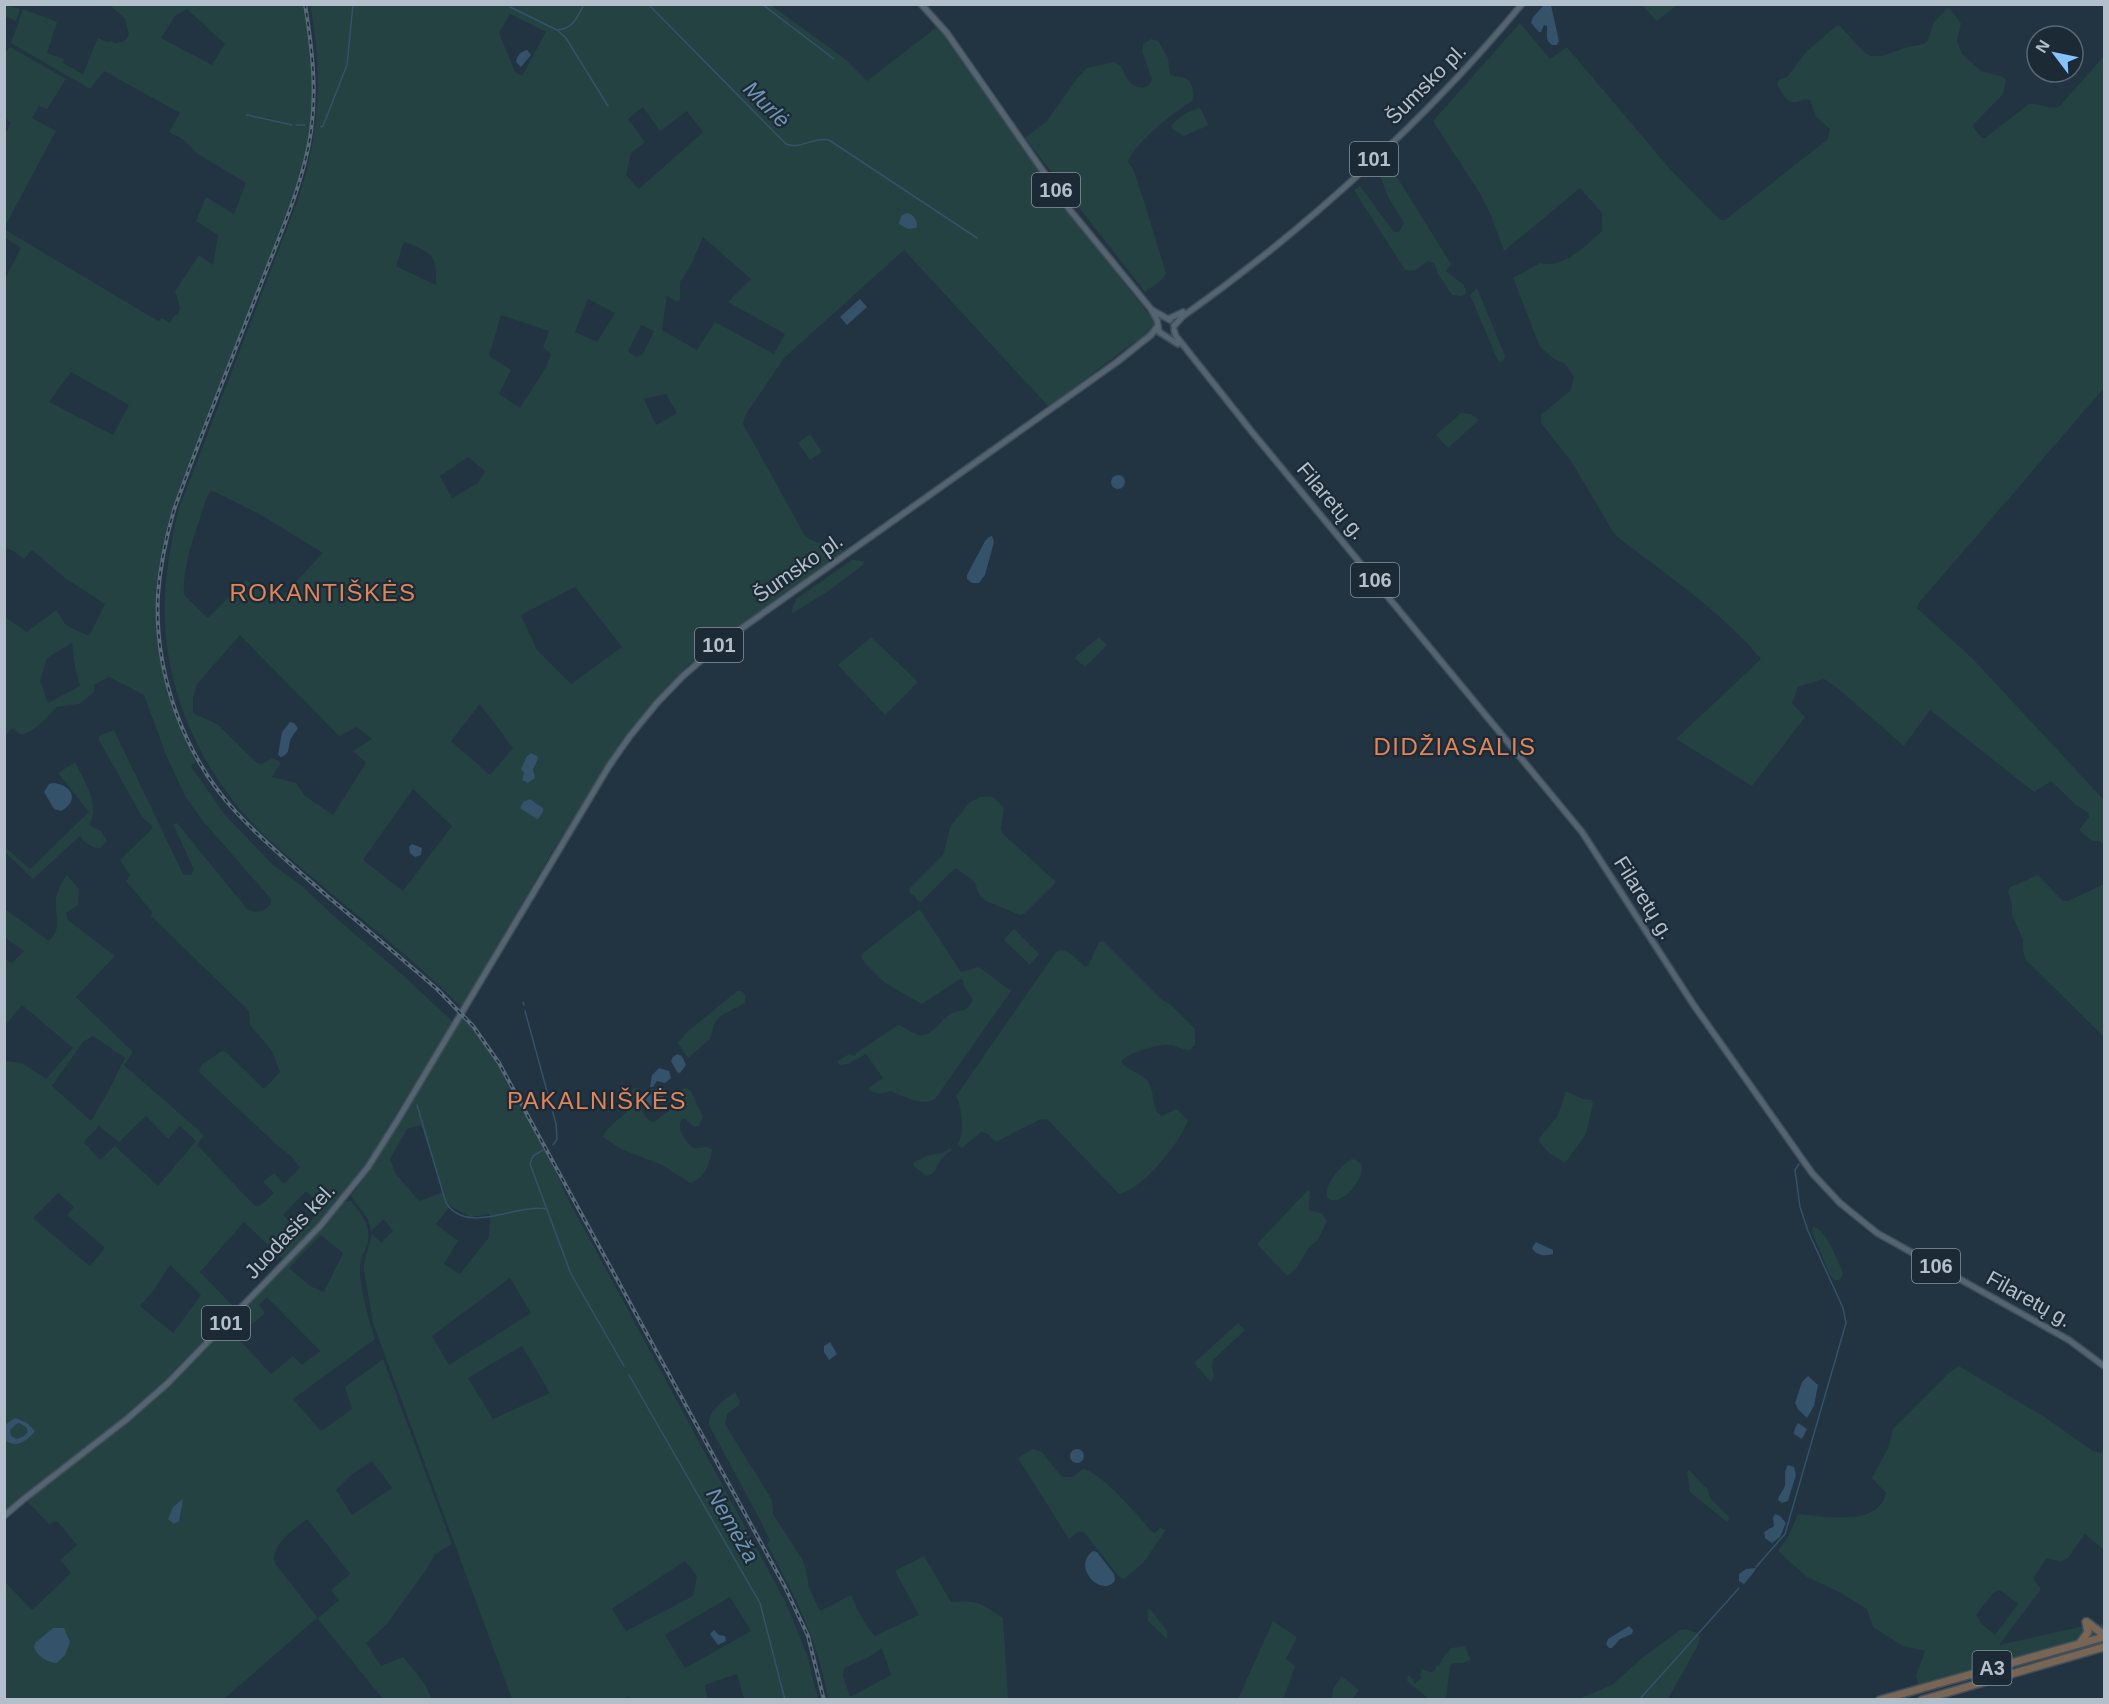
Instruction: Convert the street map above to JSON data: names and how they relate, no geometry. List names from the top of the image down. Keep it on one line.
{"streets":{"highway":["A3"],"main road":["Šumsko pl.","101","106","Filaretų g.","Juodasis kel."]},"crossings":[["Šumsko pl.","106"],["Šumsko pl.","Filaretų g."],["Šumsko pl.","Juodasis kel."],["106","Filaretų g."]],"districts":["ROKANTIŠKĖS","DIDŽIASALIS","PAKALNIŠKĖS"],"water":["Murlė","Nemėža"],"north":"top left"}
